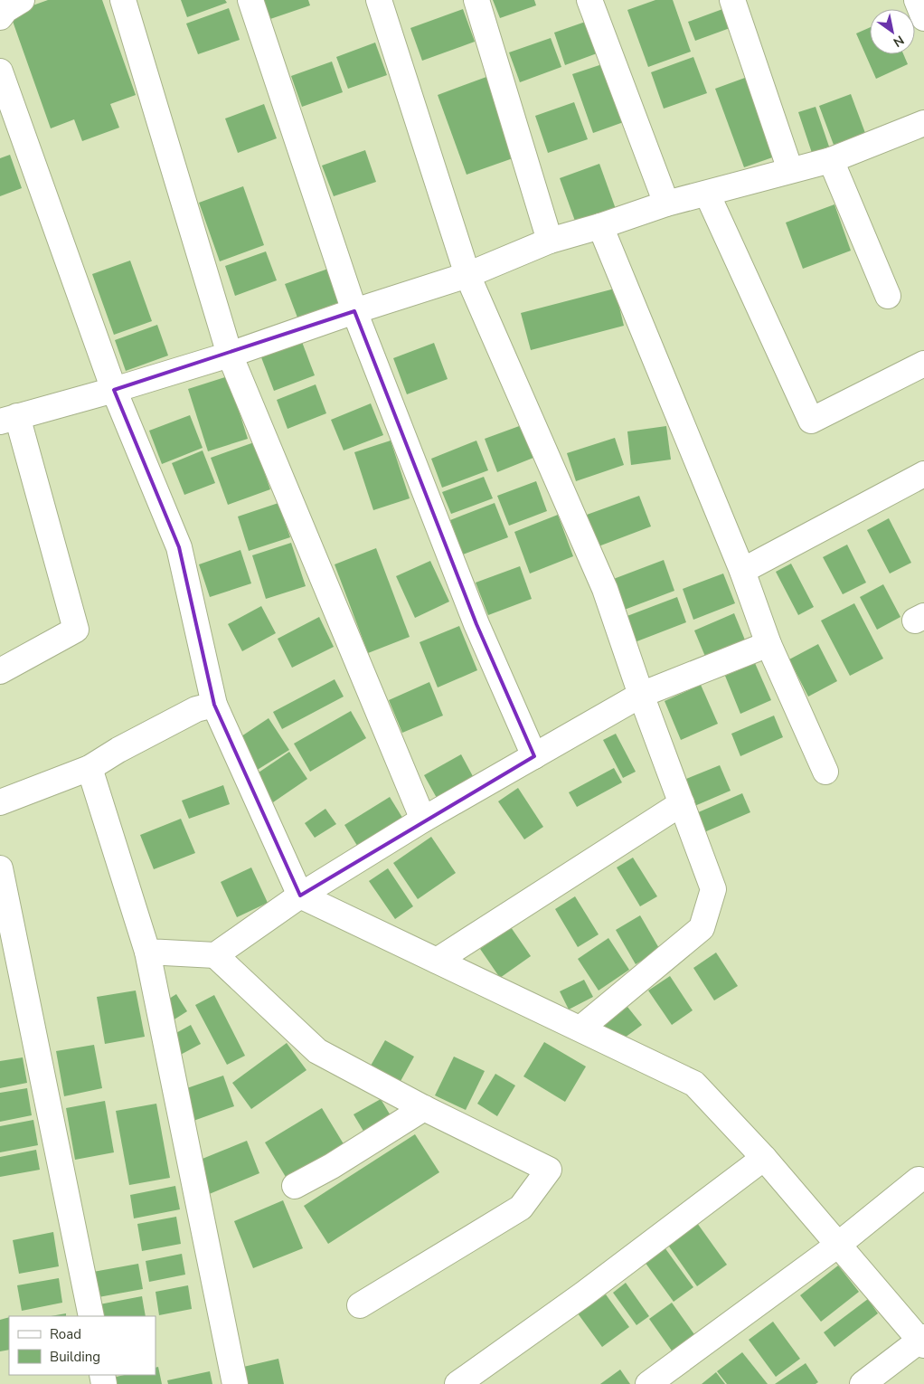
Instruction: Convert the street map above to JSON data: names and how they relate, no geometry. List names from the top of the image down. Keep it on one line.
{"legend":["Road","Building"],"north":"bottom right"}
